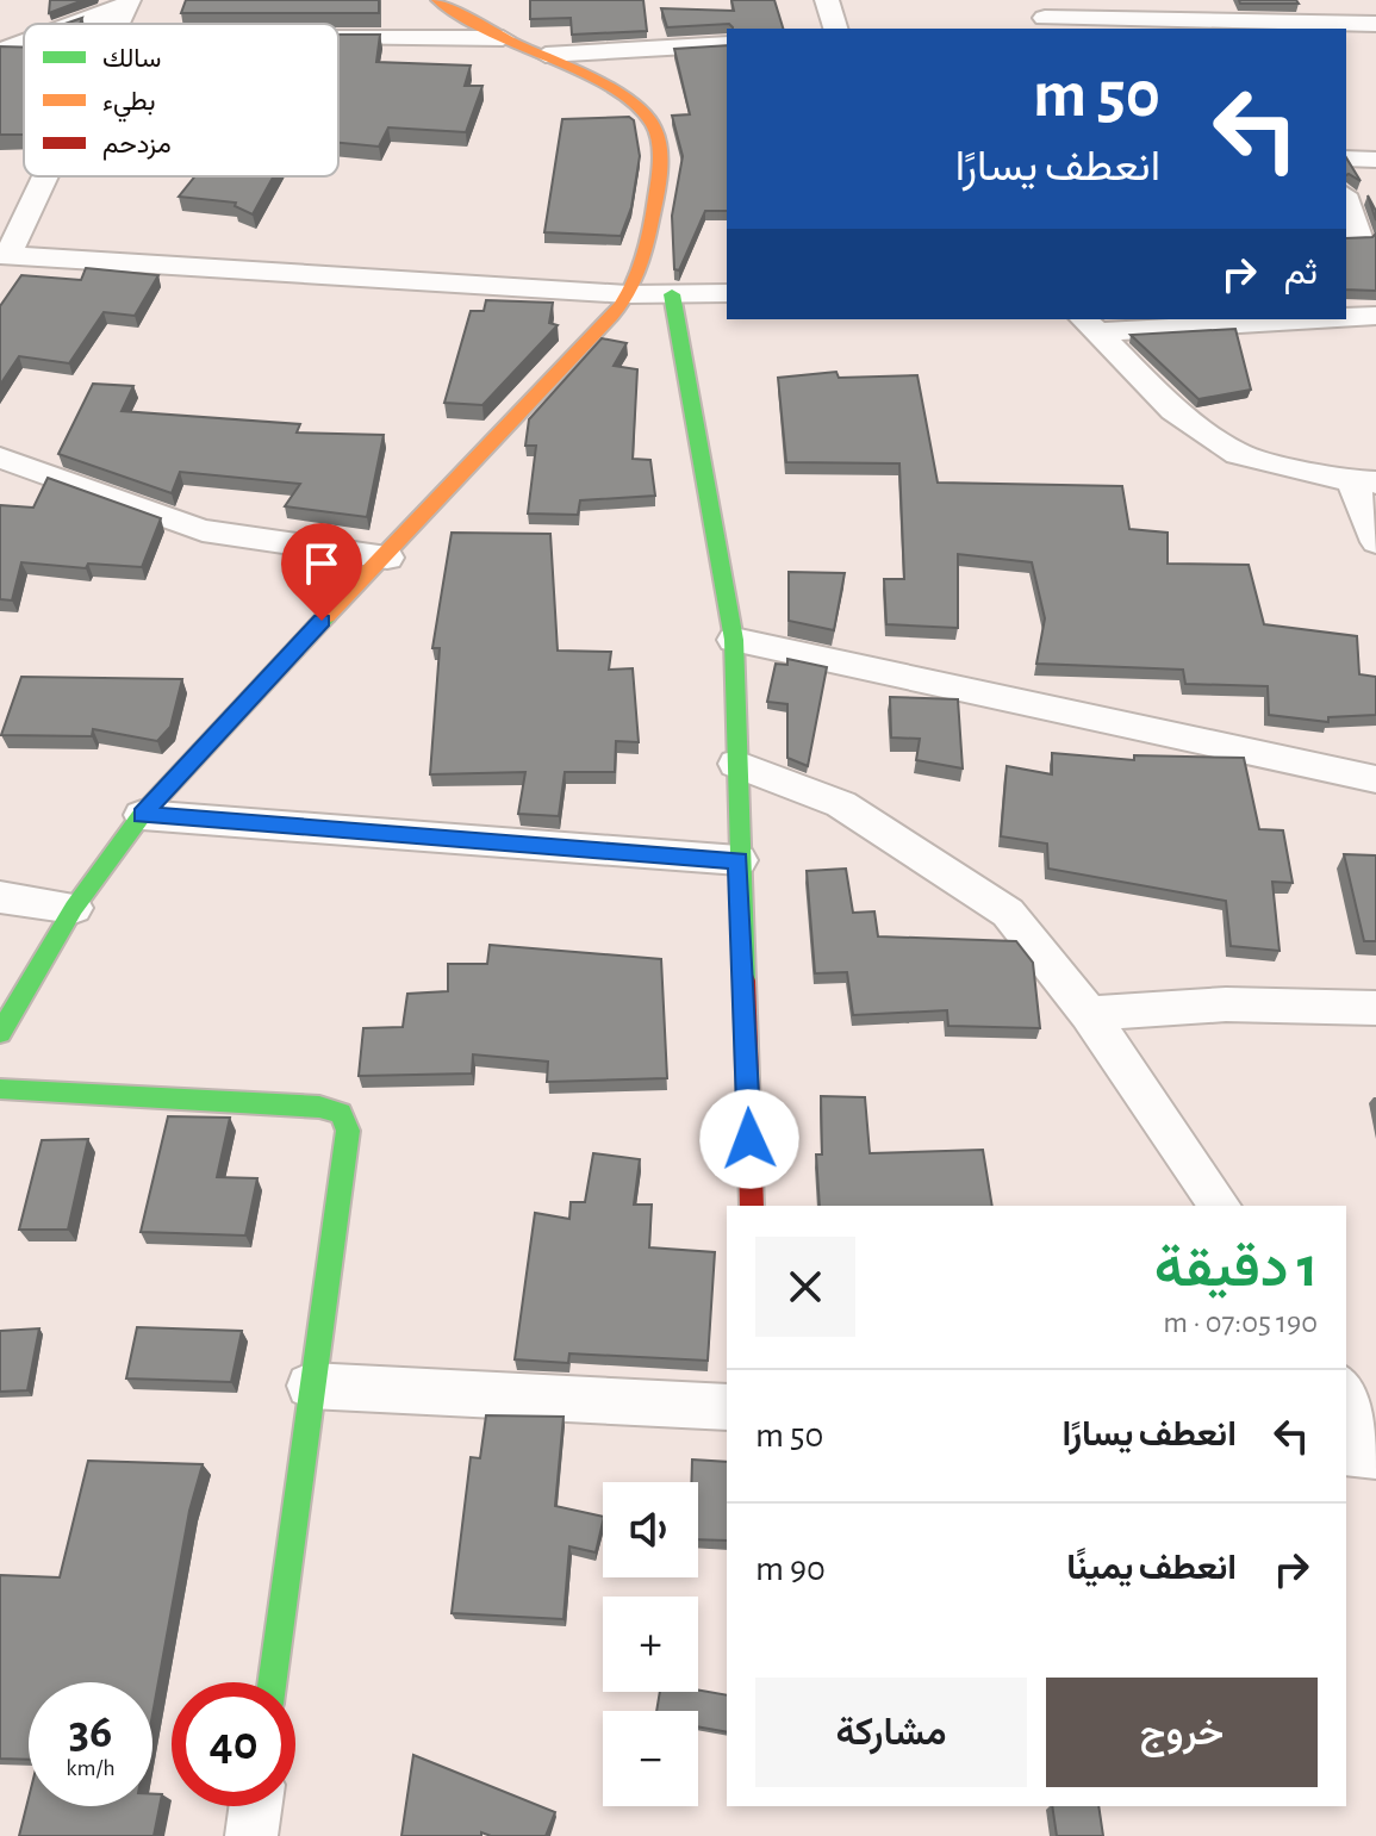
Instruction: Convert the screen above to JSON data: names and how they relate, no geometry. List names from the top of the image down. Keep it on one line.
{"legend":["سالك","بطيء","مزدحم"],"page":{"turn":["50 m","انعطف يسارًا"],"then":"ثم","heading":["1 دقيقة","190 m · 07:05"],"list":[{"name":"انعطف يسارًا","value":"50 m"},{"name":"انعطف يمينًا","value":"90 m"}],"map_buttons":["+","−"],"buttons":["خروج","مشاركة"],"speed":"36 km/h","limit":"40"}}
